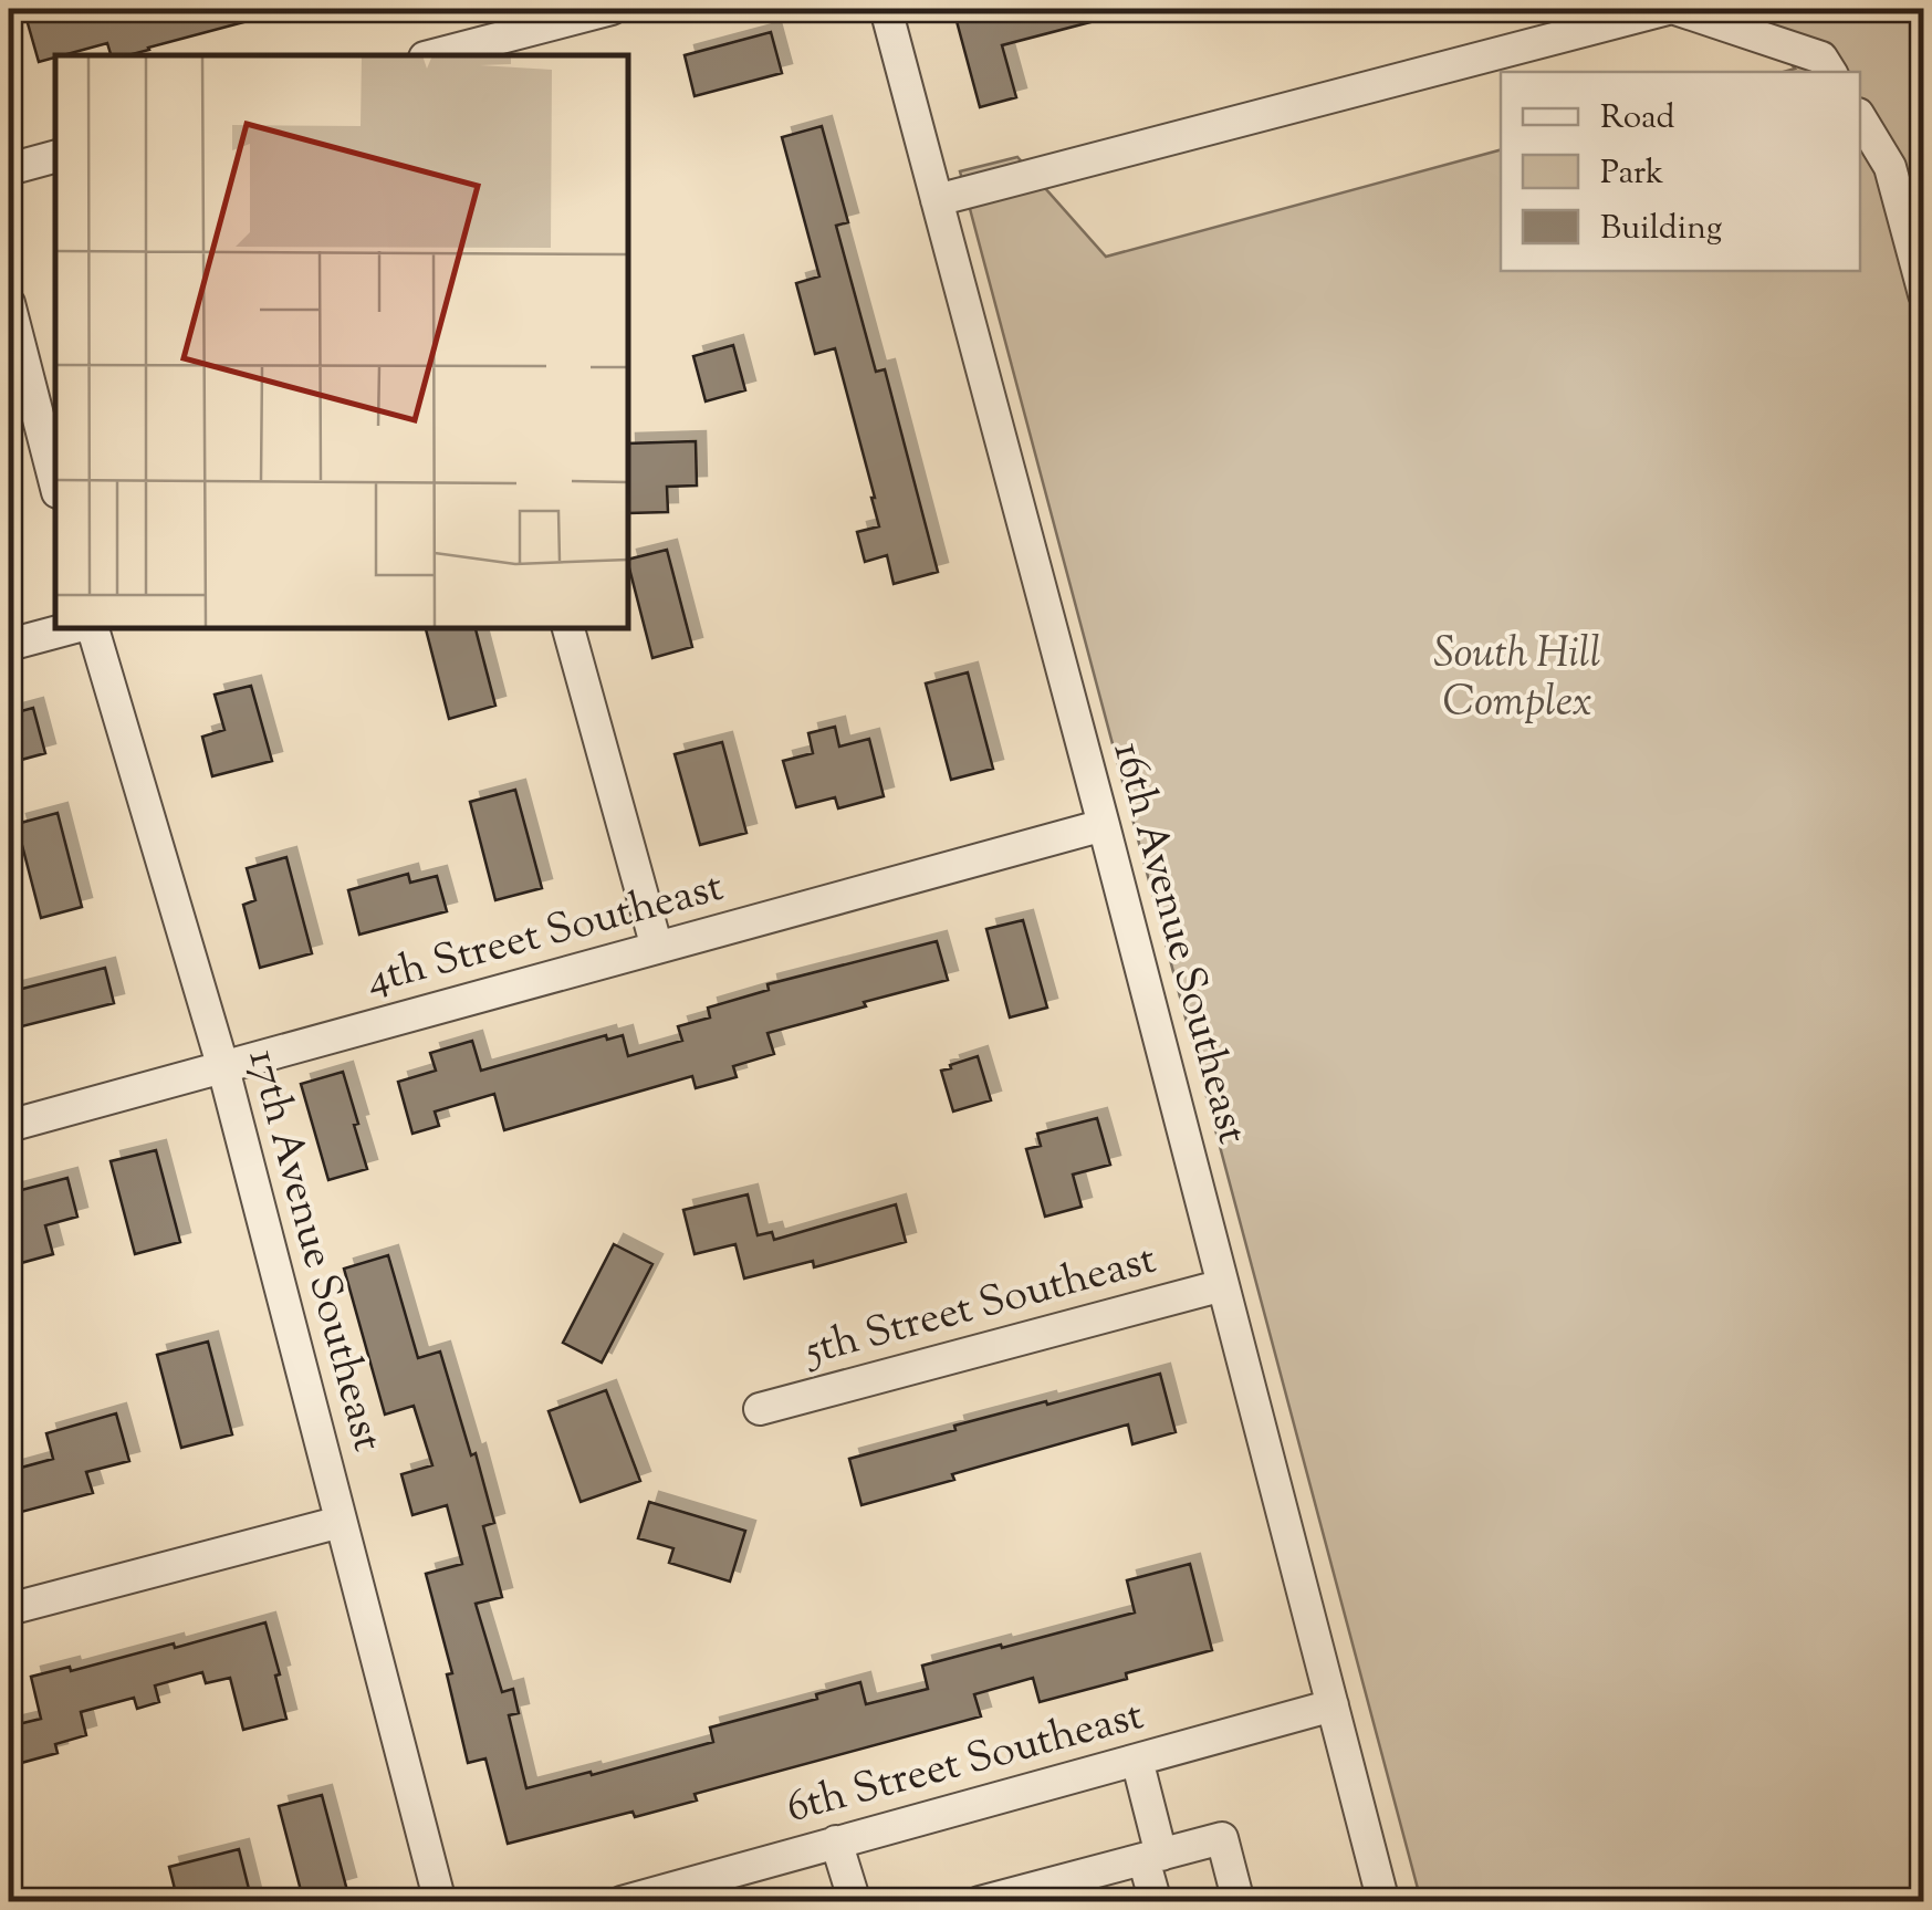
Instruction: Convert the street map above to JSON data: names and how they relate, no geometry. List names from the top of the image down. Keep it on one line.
{"streets":{"street":["4th Street Southeast","16th Avenue Southeast","17th Avenue Southeast","5th Street Southeast","6th Street Southeast"]},"crossings":[["4th Street Southeast","16th Avenue Southeast"],["4th Street Southeast","17th Avenue Southeast"],["16th Avenue Southeast","5th Street Southeast"],["16th Avenue Southeast","6th Street Southeast"]],"parks":["South Hill Complex"],"legend":["Road","Park","Building"]}
